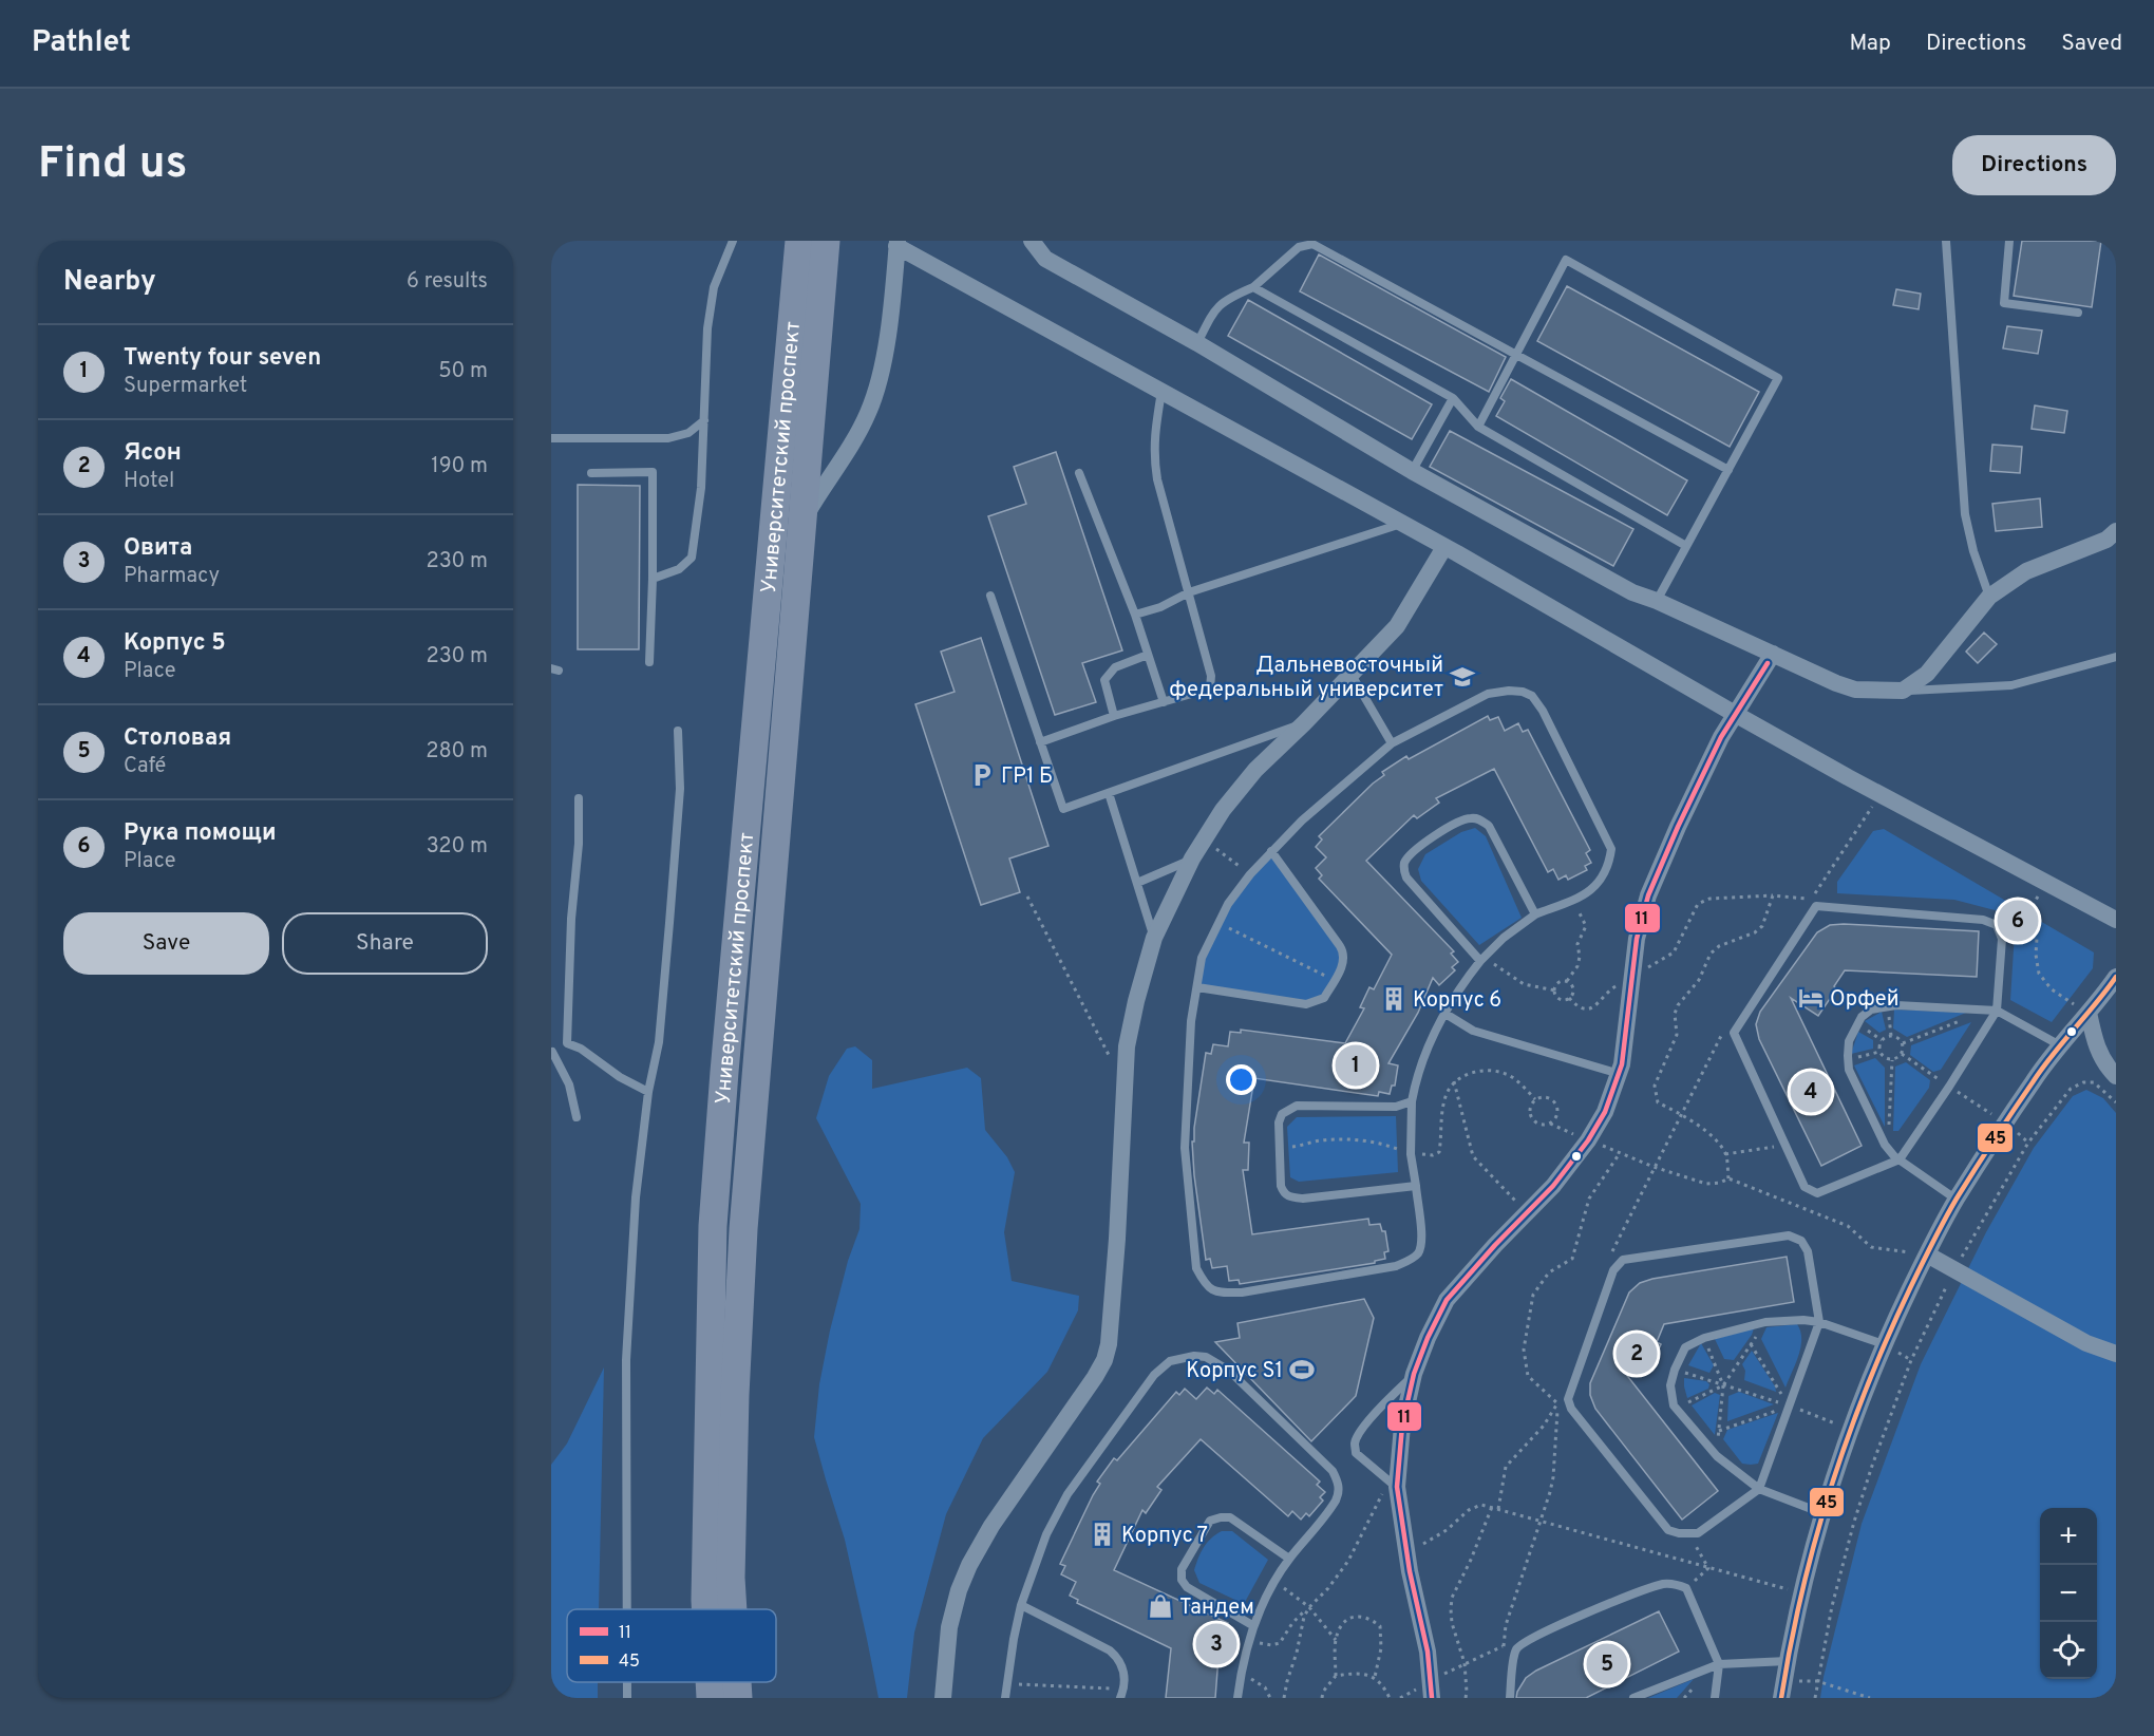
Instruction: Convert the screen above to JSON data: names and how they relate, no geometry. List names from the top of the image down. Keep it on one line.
{"streets":{"main road":["Университетский проспект"]},"places":{"school or university":["Дальневосточный федеральный университет"],"parking":["ГР1 Б"],"hotel":["Орфей"],"building":["Корпус 6","Корпус 7"],"sports":["Корпус S1"],"shop":["Тандем"]},"lines":["transit line 11","transit line 45"],"legend":["11","45"],"page":{"header":"Pathlet","nav":["Map","Directions","Saved"],"buttons":["Directions",["Save","Share"]],"title":"Find us","heading":["Nearby","6 results"],"list":[{"mark":"1","name":"Twenty four seven","note":"Supermarket","value":"50 m"},{"mark":"2","name":"Ясон","note":"Hotel","value":"190 m"},{"mark":"3","name":"Овита","note":"Pharmacy","value":"230 m"},{"mark":"4","name":"Корпус 5","note":"Place","value":"230 m"},{"mark":"5","name":"Столовая","note":"Café","value":"280 m"},{"mark":"6","name":"Рука помощи","note":"Place","value":"320 m"}],"pins":["6","1","4","2","3","5"],"map_buttons":["+","−"]}}
